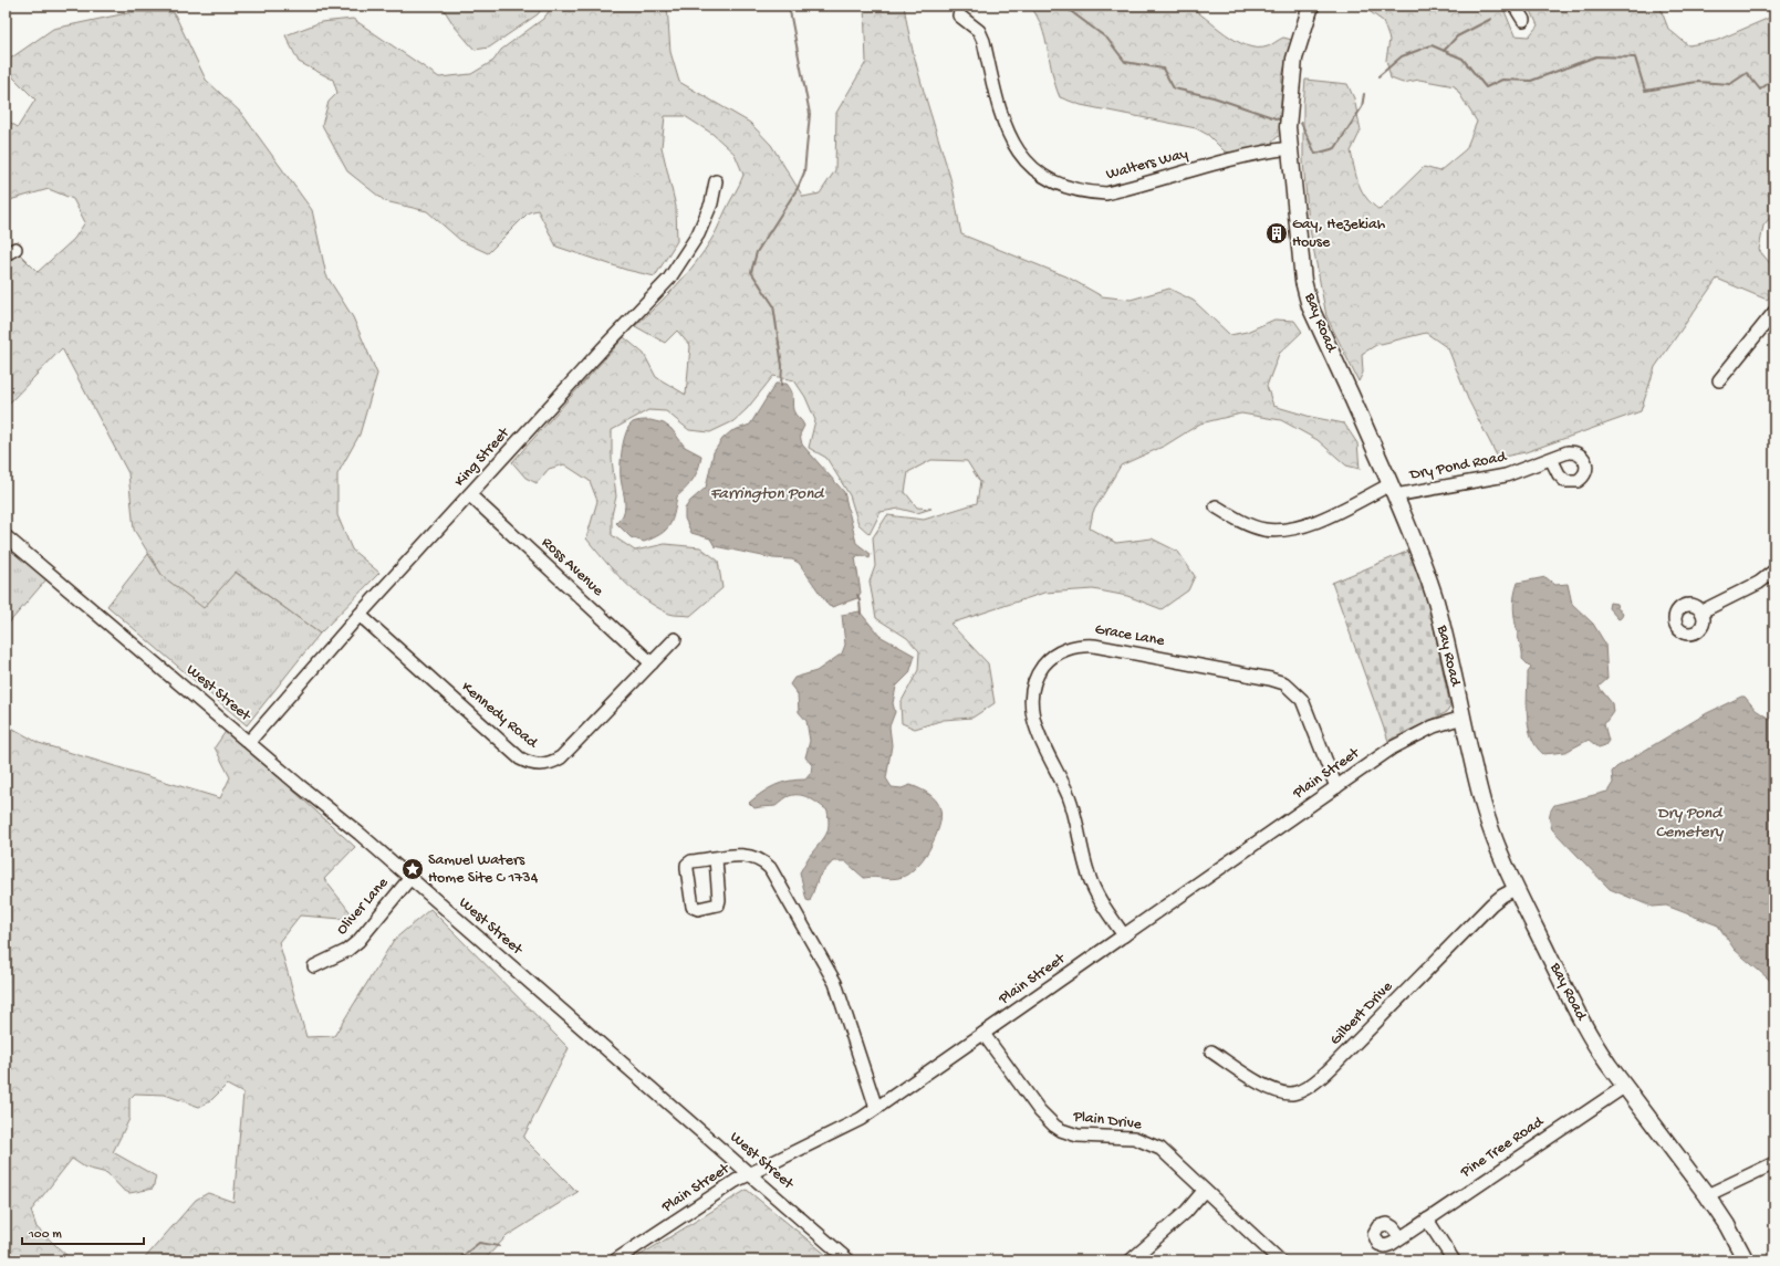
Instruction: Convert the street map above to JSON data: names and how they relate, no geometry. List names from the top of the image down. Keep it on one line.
{"streets":{"main road":["Bay Road"],"street":["Walters Way","King Street","Dry Pond Road","Ross Avenue","Grace Lane","West Street","Kennedy Road","Plain Street","Oliver Lane","Gilbert Drive","Plain Drive","Pine Tree Road"]},"crossings":[["Walters Way","Bay Road"],["Bay Road","Dry Pond Road"],["Bay Road","Plain Street"],["Bay Road","Gilbert Drive"],["Bay Road","Pine Tree Road"],["King Street","Ross Avenue"],["King Street","West Street"],["King Street","Kennedy Road"],["Ross Avenue","Kennedy Road"],["Grace Lane","Plain Street"],["West Street","Plain Street"],["West Street","Oliver Lane"],["Plain Street","Plain Drive"]],"water":["Farrington Pond","Dry Pond Cemetery"],"places":{"building":["Gay, Hezekiah House"],"place":["Samuel Waters Home Site C 1734"]},"scale_bar":"100 m"}
